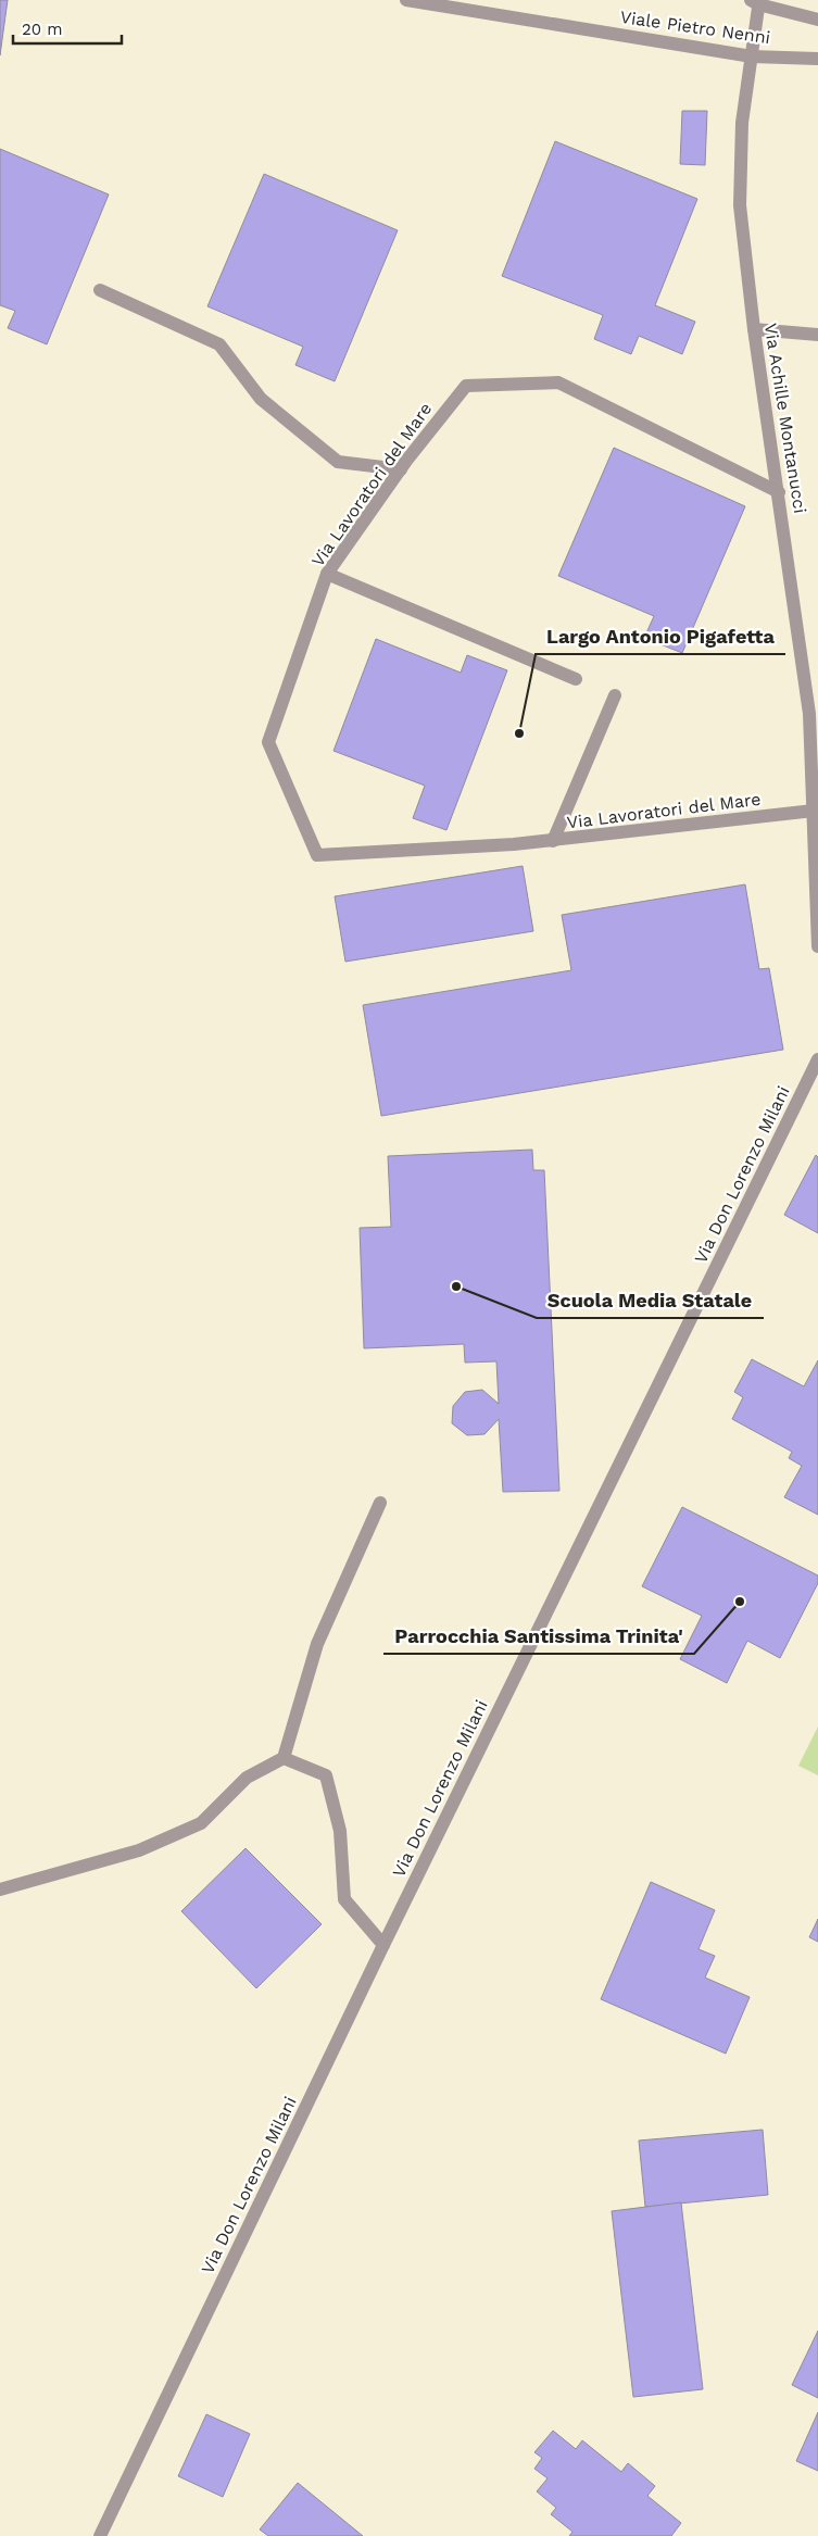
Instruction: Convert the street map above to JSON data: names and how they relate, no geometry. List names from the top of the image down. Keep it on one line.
{"streets":{"street":["Viale Pietro Nenni","Via Achille Montanucci","Via Lavoratori del Mare","Via Don Lorenzo Milani"]},"crossings":[["Viale Pietro Nenni","Via Achille Montanucci"],["Via Achille Montanucci","Via Lavoratori del Mare"]],"places":["Largo Antonio Pigafetta","Scuola Media Statale","Parrocchia Santissima Trinita'"],"scale_bar":"20 m"}
